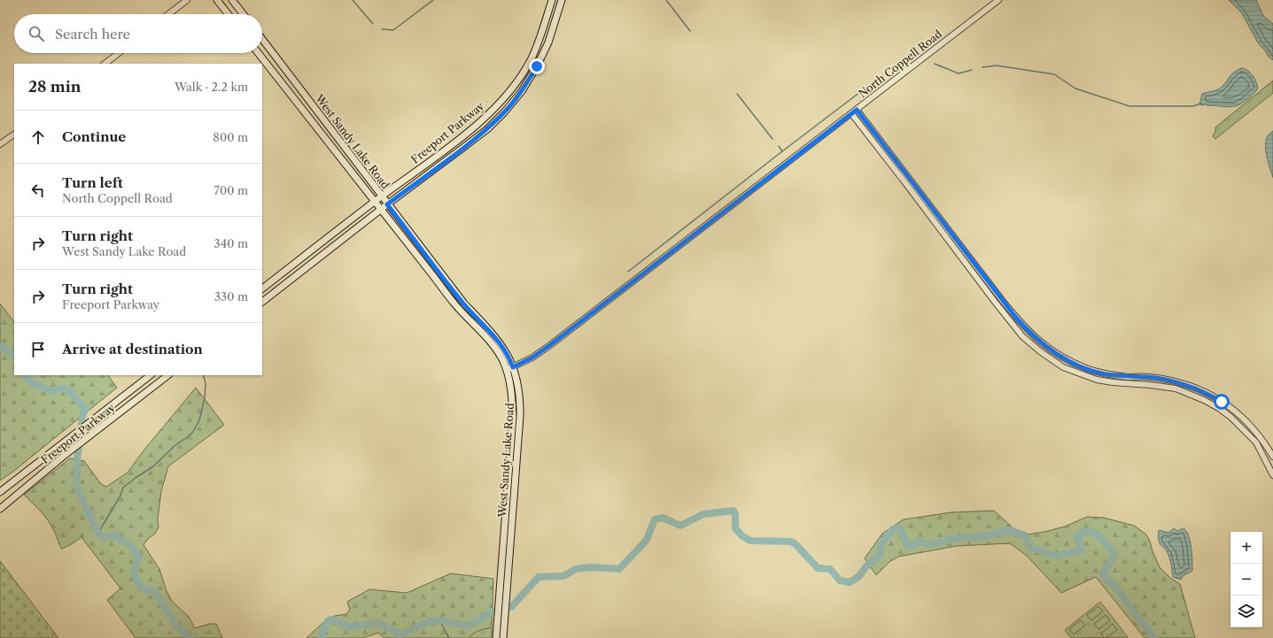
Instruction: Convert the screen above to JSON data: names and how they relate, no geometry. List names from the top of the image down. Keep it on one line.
{"streets":{"main road":["Freeport Parkway","West Sandy Lake Road"],"street":["North Coppell Road"]},"crossings":[["North Coppell Road","West Sandy Lake Road"],["Freeport Parkway","West Sandy Lake Road"]],"page":{"search":"Search here","heading":["28 min","Walk · 2.2 km"],"list":[["Continue","800 m"],["Turn left","North Coppell Road","700 m"],["Turn right","West Sandy Lake Road","340 m"],["Turn right","Freeport Parkway","330 m"],"Arrive at destination"],"map_buttons":["+","−"]}}
